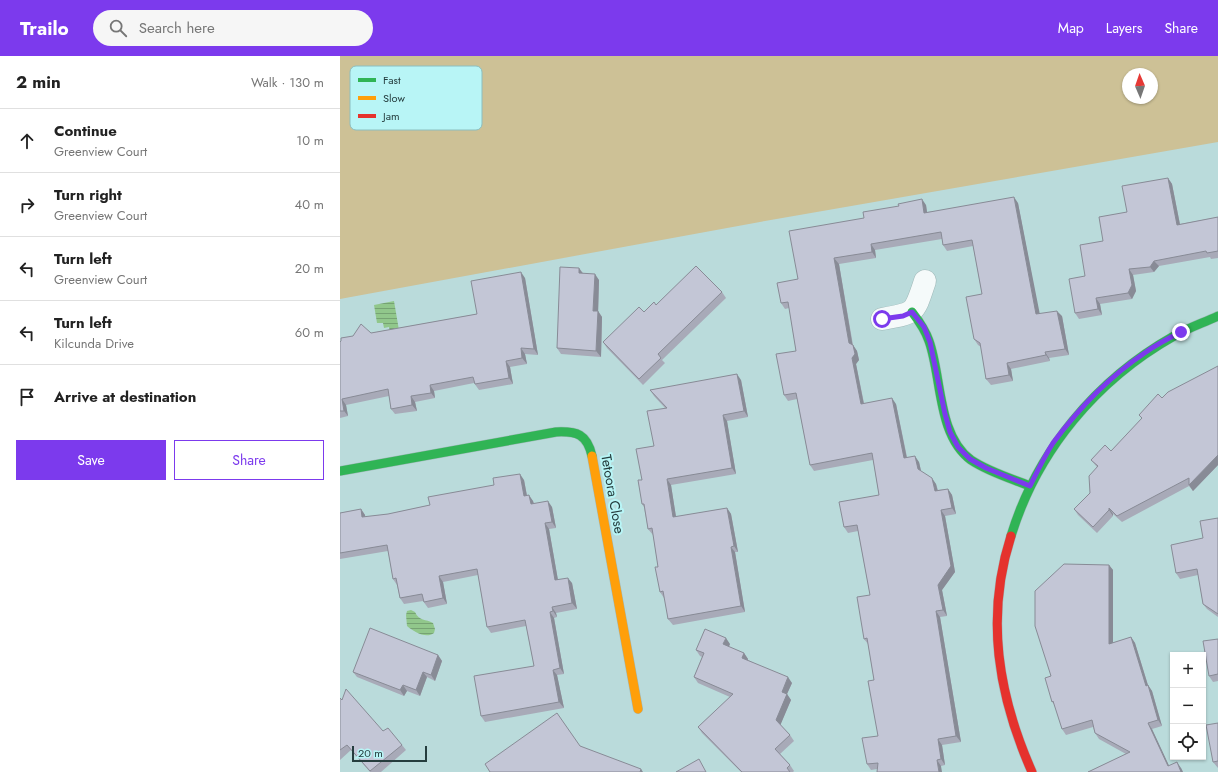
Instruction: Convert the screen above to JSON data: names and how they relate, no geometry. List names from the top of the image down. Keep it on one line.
{"streets":{"street":["Tetoora Close"]},"legend":["Fast","Slow","Jam"],"scale_bar":"20 m","north":"top","page":{"header":"Trailo","search":"Search here","nav":["Map","Layers","Share"],"heading":["2 min","Walk · 130 m"],"list":[["Continue","Greenview Court","10 m"],["Turn right","Greenview Court","40 m"],["Turn left","Greenview Court","20 m"],["Turn left","Kilcunda Drive","60 m"],"Arrive at destination"],"buttons":["Save","Share"],"map_buttons":["+","−"],"scale":"20 m"}}
